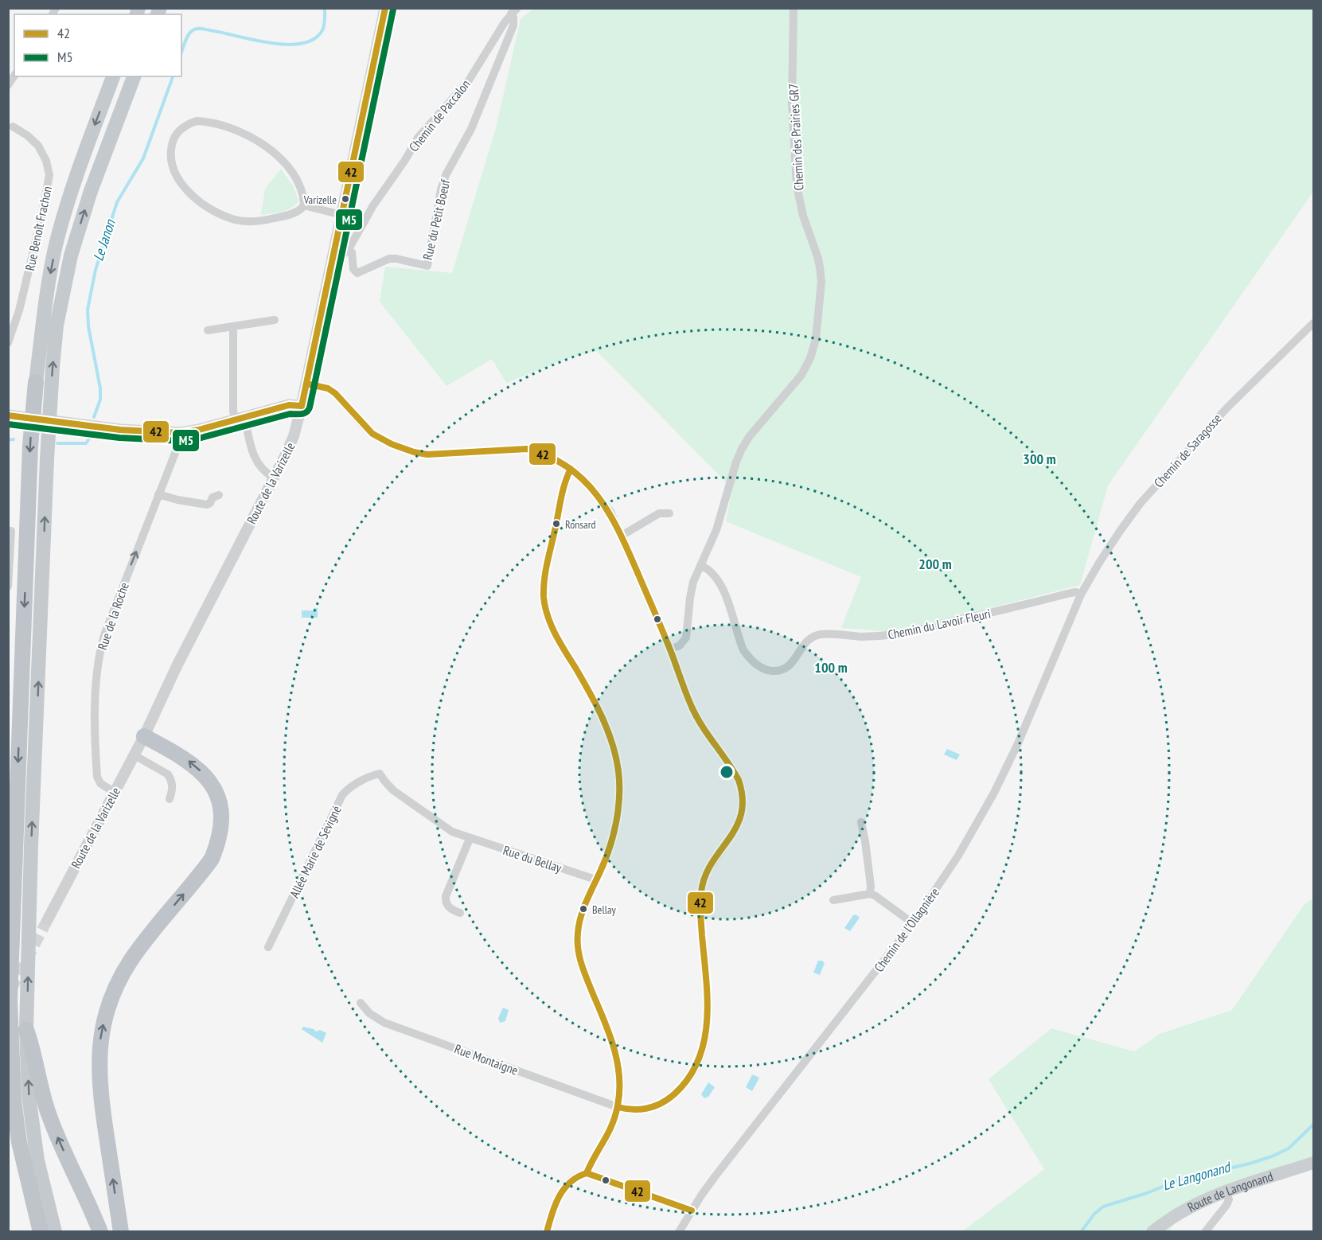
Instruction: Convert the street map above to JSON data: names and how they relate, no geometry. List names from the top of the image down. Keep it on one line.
{"streets":{"main road":["Route de la Varizelle","Route de Langonand"],"street":["Chemin de Paccalon","Chemin des Prairies GR7","Rue du Petit Boeuf","Rue Benoît Frachon","Chemin de Saragosse","Rue de la Roche","Chemin du Lavoir Fleuri","Allée Marie de Sévigné","Rue du Bellay","Chemin de l'Ollagnière","Rue Montaigne"]},"crossings":[["Chemin de Paccalon","Rue du Petit Boeuf"],["Chemin des Prairies GR7","Chemin du Lavoir Fleuri"],["Chemin des Prairies GR7","Rue Montaigne"],["Chemin de Saragosse","Chemin du Lavoir Fleuri"],["Chemin de Saragosse","Chemin de l'Ollagnière"],["Route de la Varizelle","Rue de la Roche"],["Chemin du Lavoir Fleuri","Chemin de l'Ollagnière"],["Allée Marie de Sévigné","Rue du Bellay"]],"one_way":["Rue de la Roche"],"water":["Le Janon","Le Langonand"],"places":["Varizelle","Ronsard","Bellay"],"lines":["transit line 42","transit line M5"],"legend":["42","M5"],"rings":["300 m","200 m","100 m"]}
